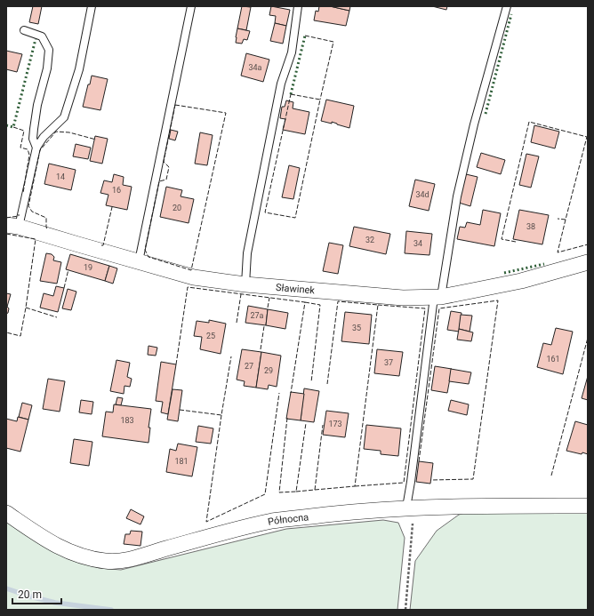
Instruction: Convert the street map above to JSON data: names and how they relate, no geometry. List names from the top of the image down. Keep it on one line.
{"streets":{"street":["Sławinek","Północna"]},"house_numbers":["34a","14","16","34d","20","38","32","34","19","27a","35","25","161","37","27","29","183","173","181"],"scale_bar":"20 m"}
